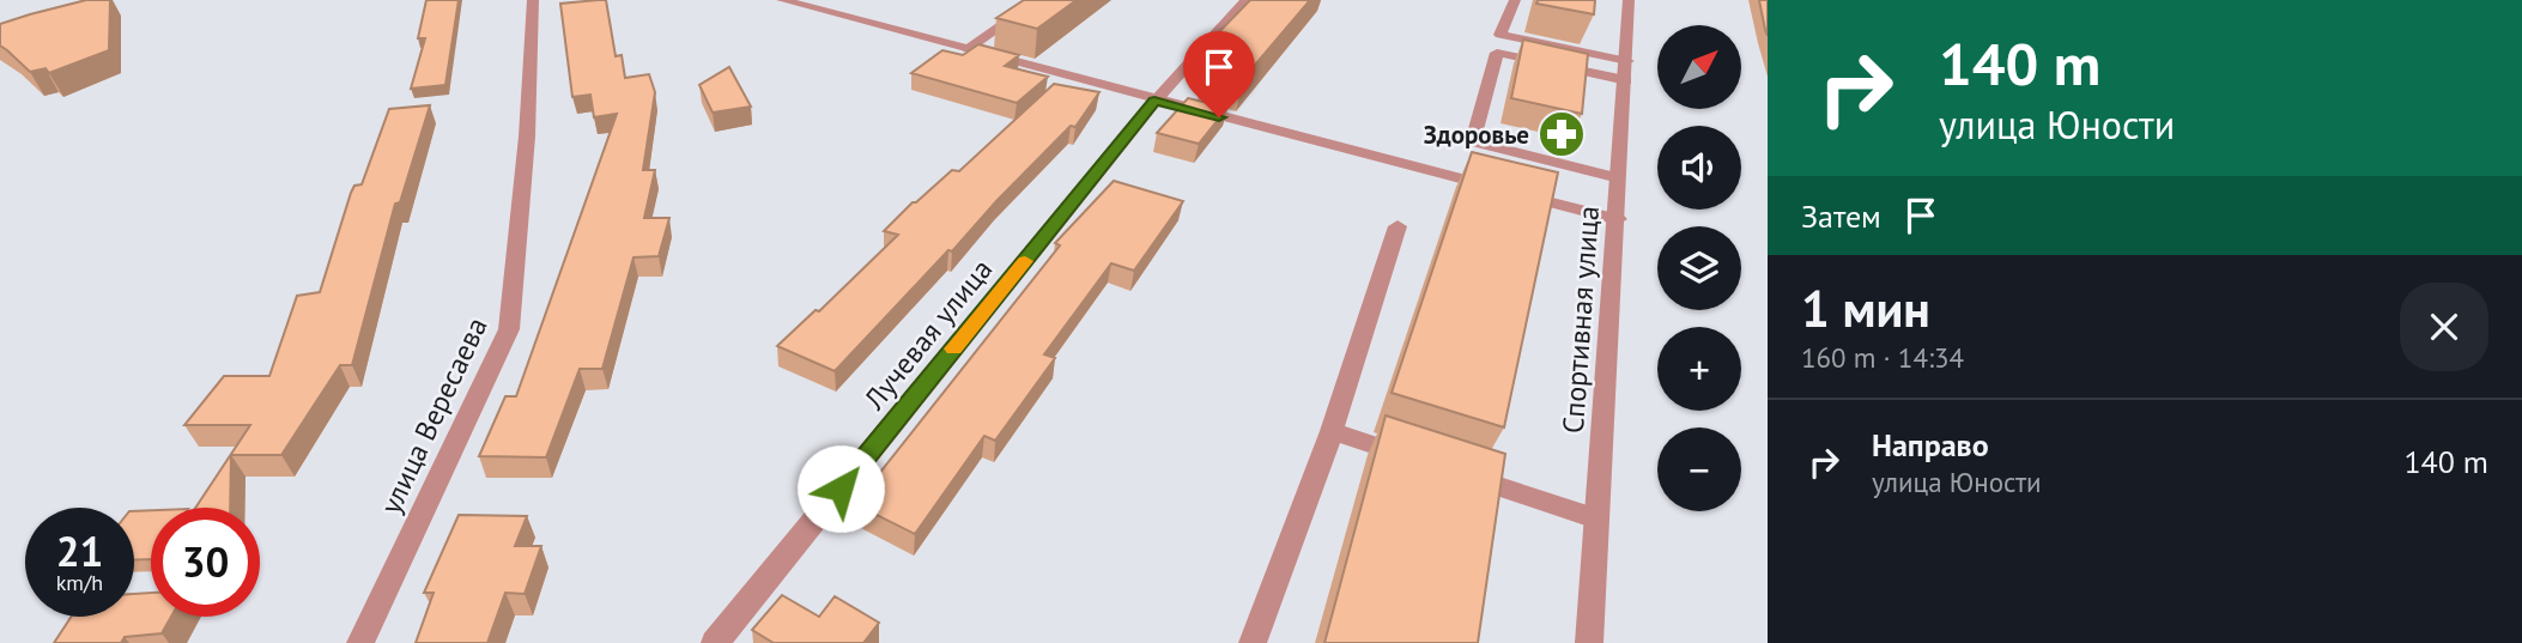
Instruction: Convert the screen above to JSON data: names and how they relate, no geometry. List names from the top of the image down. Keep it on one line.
{"streets":{"street":["Спортивная улица","Лучевая улица","улица Вересаева"]},"places":{"pharmacy":["Здоровье"]},"north":"top right","page":{"turn":["140 m","улица Юности"],"map_buttons":["+","−"],"then":"Затем","heading":["1 мин","160 m · 14:34"],"list":[{"name":"Направо","note":"улица Юности","value":"140 m"}],"speed":"21 km/h","limit":"30"}}
